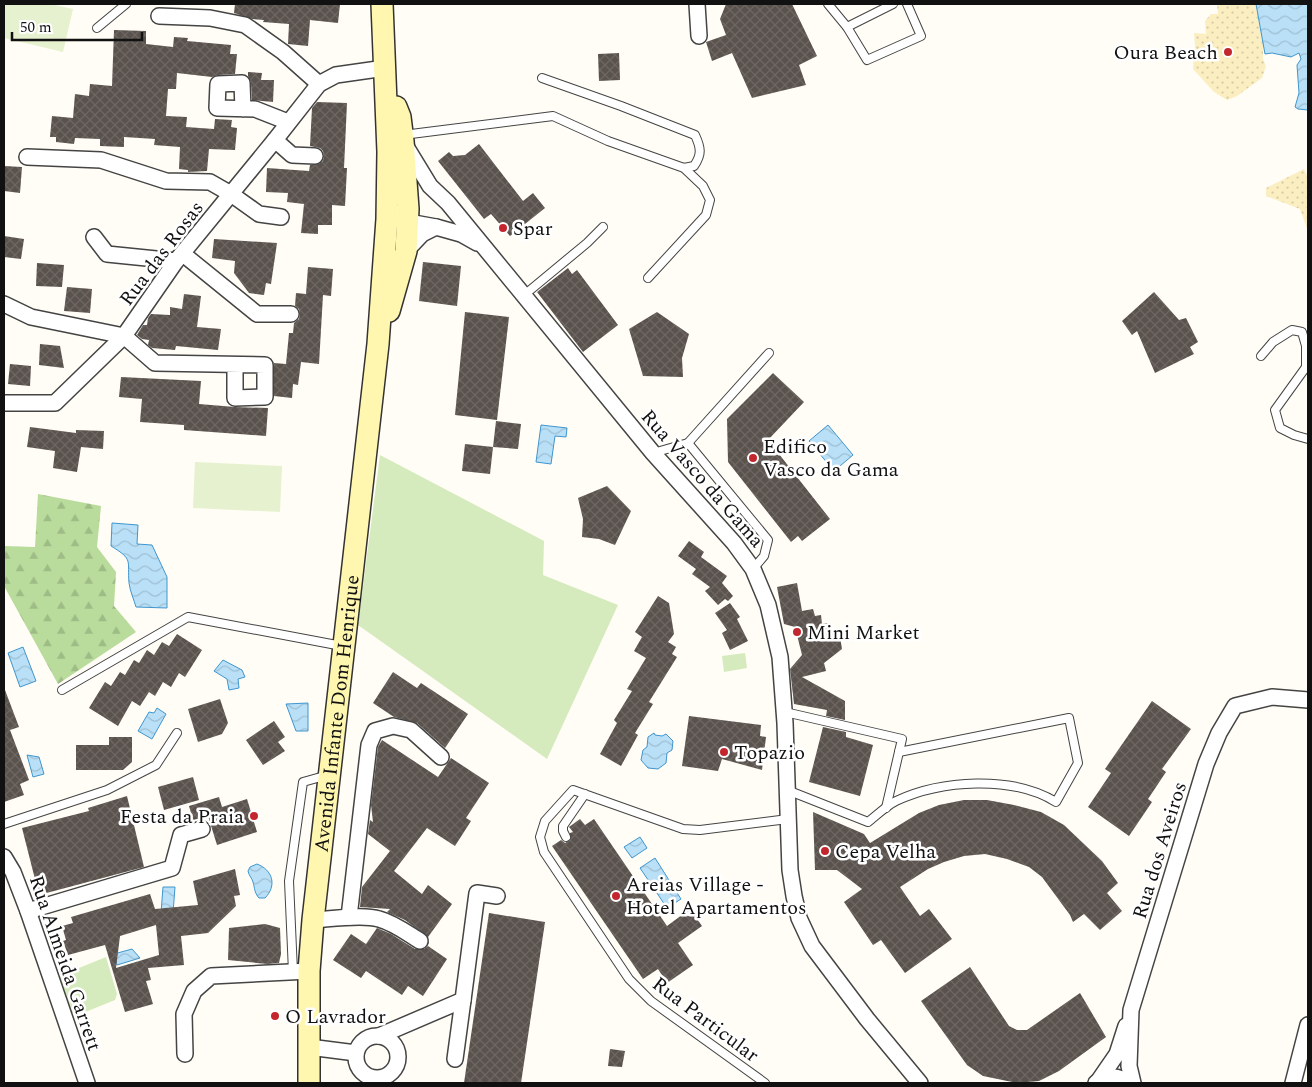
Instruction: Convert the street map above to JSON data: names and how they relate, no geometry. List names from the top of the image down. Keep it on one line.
{"streets":{"street":["Rua das Rosas","Rua Vasco da Gama","Avenida Infante Dom Henrique","Rua dos Aveiros","Rua Almeida Garrett"],"lane":["Rua Particular"]},"crossings":[["Rua das Rosas","Avenida Infante Dom Henrique"],["Rua Vasco da Gama","Avenida Infante Dom Henrique"]],"places":["Oura Beach","Spar","Edifico Vasco da Gama","Mini Market","Topazio","Festa da Praia","Cepa Velha","Areias Village - Hotel Apartamentos","O Lavrador"],"scale_bar":"50 m"}
